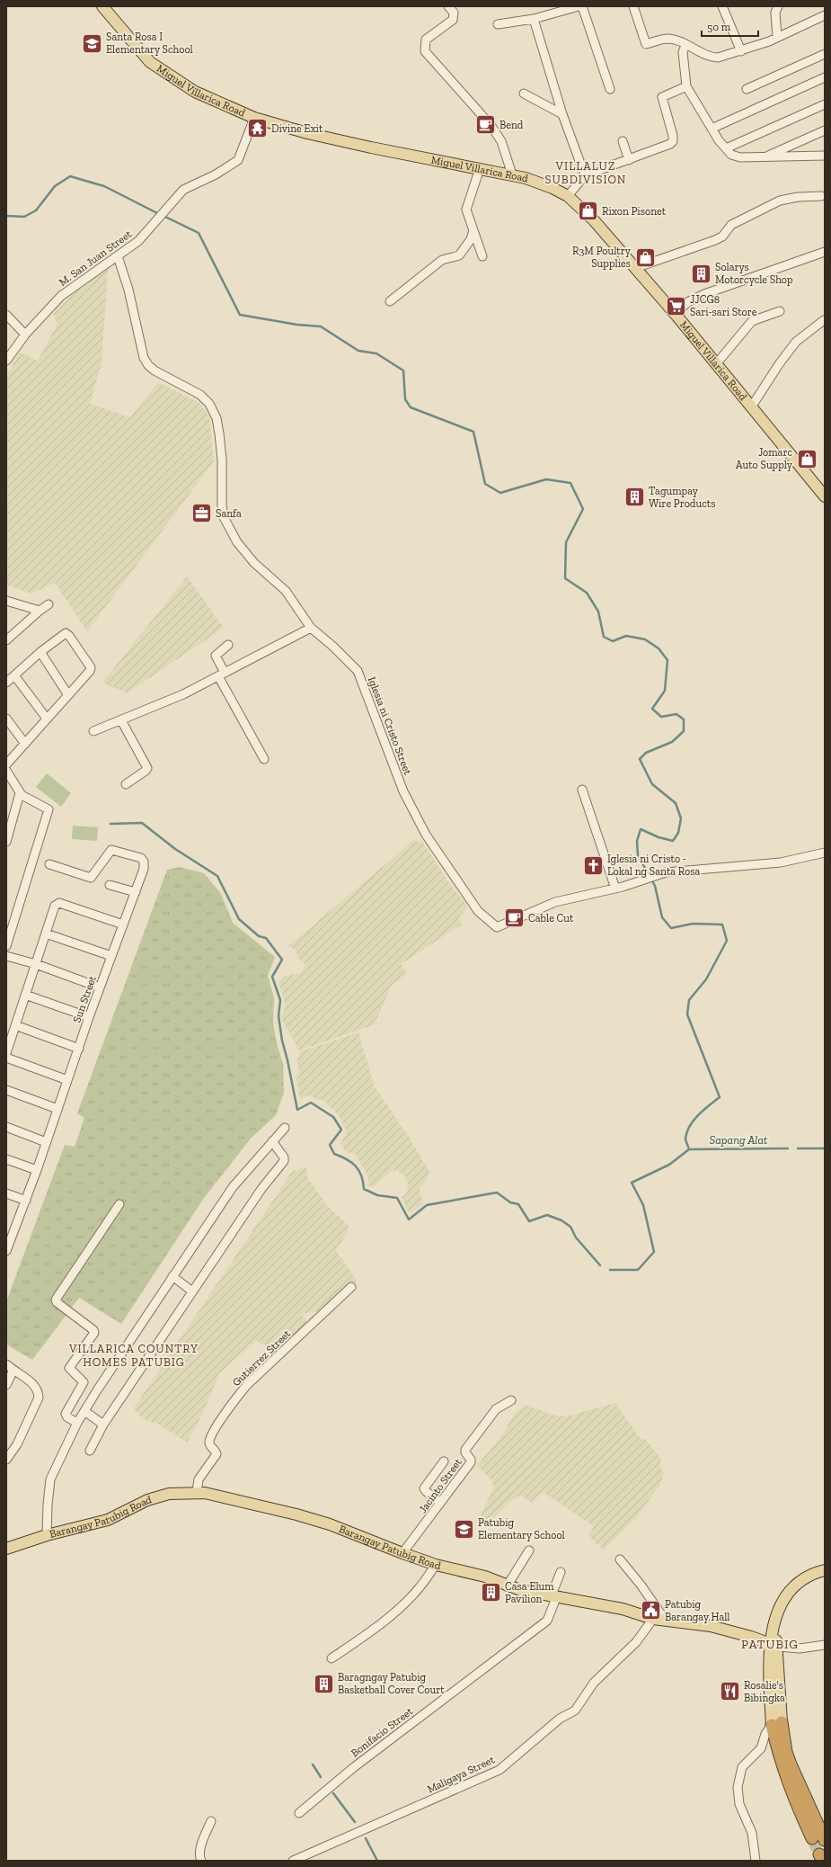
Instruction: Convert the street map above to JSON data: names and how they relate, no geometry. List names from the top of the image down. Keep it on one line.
{"streets":{"main road":["Miguel Villarica Road","Barangay Patubig Road"],"street":["M. San Juan Street","Iglesia ni Cristo Street","Sun Street","Gutierrez Street","Jacinto Street","Bonifacio Street","Maligaya Street"]},"crossings":[["Miguel Villarica Road","M. San Juan Street"],["M. San Juan Street","Iglesia ni Cristo Street"],["Gutierrez Street","Barangay Patubig Road"],["Jacinto Street","Barangay Patubig Road"],["Barangay Patubig Road","Bonifacio Street"],["Barangay Patubig Road","Maligaya Street"]],"districts":["VILLALUZ SUBDIVISION","VILLARICA COUNTRY HOMES PATUBIG","PATUBIG"],"water":["Sapang Alat"],"places":{"school or university":["Santa Rosa I Elementary School","Patubig Elementary School"],"cafe":["Bend","Cable Cut"],"temple":["Divine Exit"],"shop":["Rixon Pisonet","R3M Poultry Supplies","Jomarc Auto Supply"],"building":["Solarys Motorcycle Shop","Tagumpay Wire Products","Casa Elum Pavilion","Baragngay Patubig Basketball Cover Court"],"supermarket":["JJCG8 Sari-sari Store"],"office":["Sanfa"],"church":["Iglesia ni Cristo - Lokal ng Santa Rosa"],"public building":["Patubig Barangay Hall"],"restaurant":["Rosalie's Bibingka"]},"scale_bar":"50 m"}
